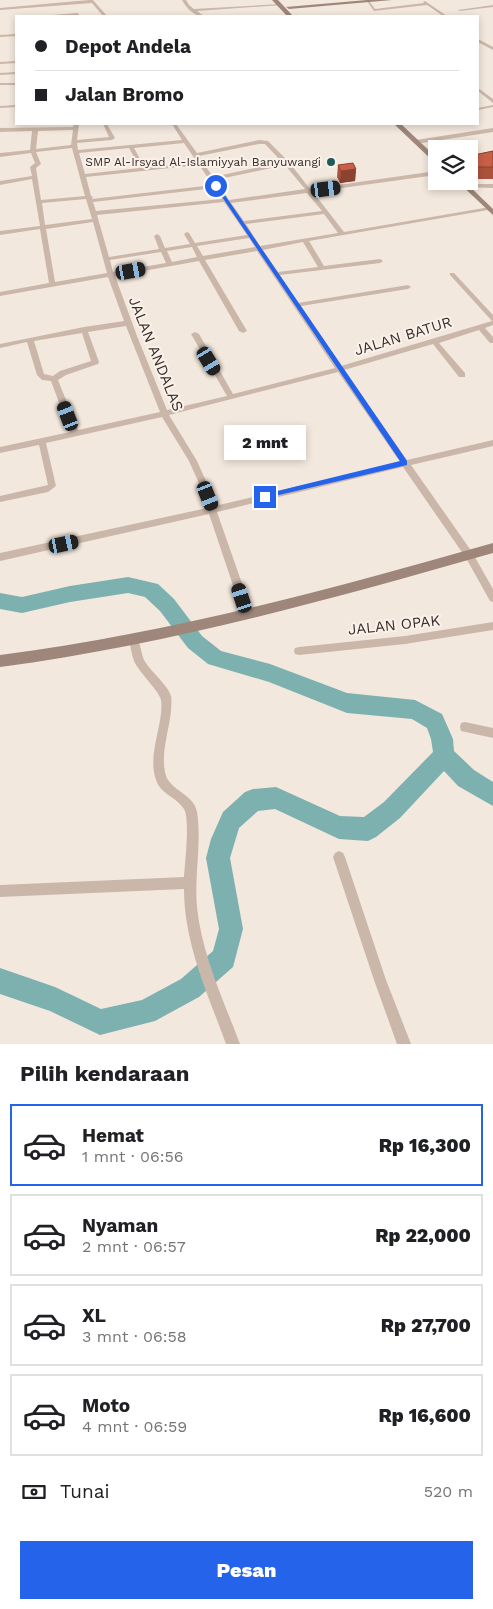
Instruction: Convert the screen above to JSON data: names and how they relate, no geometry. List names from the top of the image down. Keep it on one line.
{"streets":{"street":["JALAN BATUR","JALAN ANDALAS","JALAN OPAK"]},"crossings":[["JALAN BATUR","JALAN ANDALAS"]],"places":["SMP Al-Irsyad Al-Islamiyyah Banyuwangi"],"page":{"banner":["Depot Andela","Jalan Bromo"],"bubble":"2 mnt","heading":"Pilih kendaraan","list":[{"name":"Hemat","note":"1 mnt · 06:56","value":"Rp 16,300"},{"name":"Nyaman","note":"2 mnt · 06:57","value":"Rp 22,000"},{"name":"XL","note":"3 mnt · 06:58","value":"Rp 27,700"},{"name":"Moto","note":"4 mnt · 06:59","value":"Rp 16,600"}],"pay":["Tunai","520 m"],"buttons":"Pesan"}}
